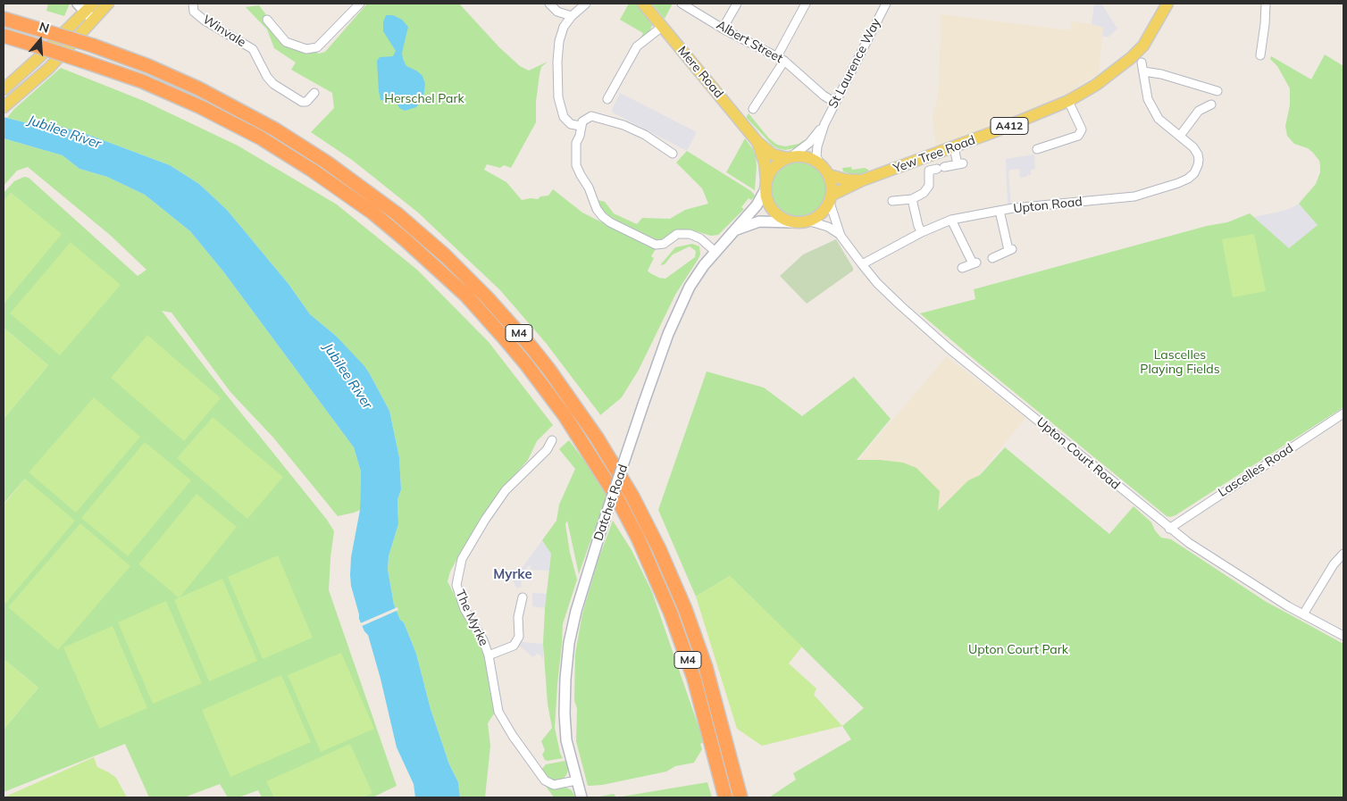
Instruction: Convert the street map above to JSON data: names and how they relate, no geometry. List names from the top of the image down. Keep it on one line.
{"streets":{"highway":["M4"],"main road":["Mere Road","A412","Yew Tree Road","Datchet Road"],"street":["Winvale","Albert Street","St Laurence Way","Upton Road","Upton Court Road","Lascelles Road","The Myrke"]},"crossings":[["Albert Street","St Laurence Way"],["St Laurence Way","Yew Tree Road"],["St Laurence Way","Upton Court Road"],["St Laurence Way","Datchet Road"],["Yew Tree Road","Upton Court Road"],["Yew Tree Road","Datchet Road"],["Upton Road","Upton Court Road"],["Upton Court Road","Lascelles Road"],["Upton Court Road","Datchet Road"],["Datchet Road","The Myrke"]],"districts":["Myrke"],"water":["Jubilee River"],"parks":["Herschel Park","Lascelles Playing Fields","Upton Court Park"],"north":"top"}
